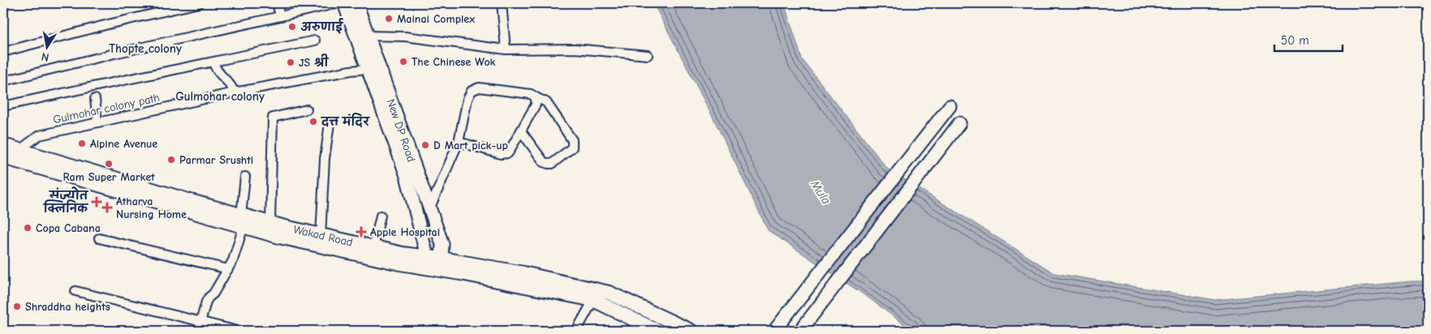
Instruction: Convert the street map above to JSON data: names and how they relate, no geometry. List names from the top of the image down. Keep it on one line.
{"streets":{"main road":["New DP Road","Wakad Road"],"street":["Gulmohar colony path"]},"crossings":[["Gulmohar colony path","New DP Road"],["Gulmohar colony path","Wakad Road"],["New DP Road","Wakad Road"]],"districts":["Thopte colony","Gulmohar colony"],"water":["Mula"],"places":{"other":["Mainai Complex","अरुणाई","The Chinese Wok","JS श्री","दत्त मंदिर","Alpine Avenue","D Mart pick-up","Parmar Srushti","Ram Super Market","Copa Cabana","Shraddha heights"],"health":["संज्योत क्लिनिक","Atharva Nursing Home","Apple Hospital"]},"scale_bar":"50 m","north":"bottom"}
